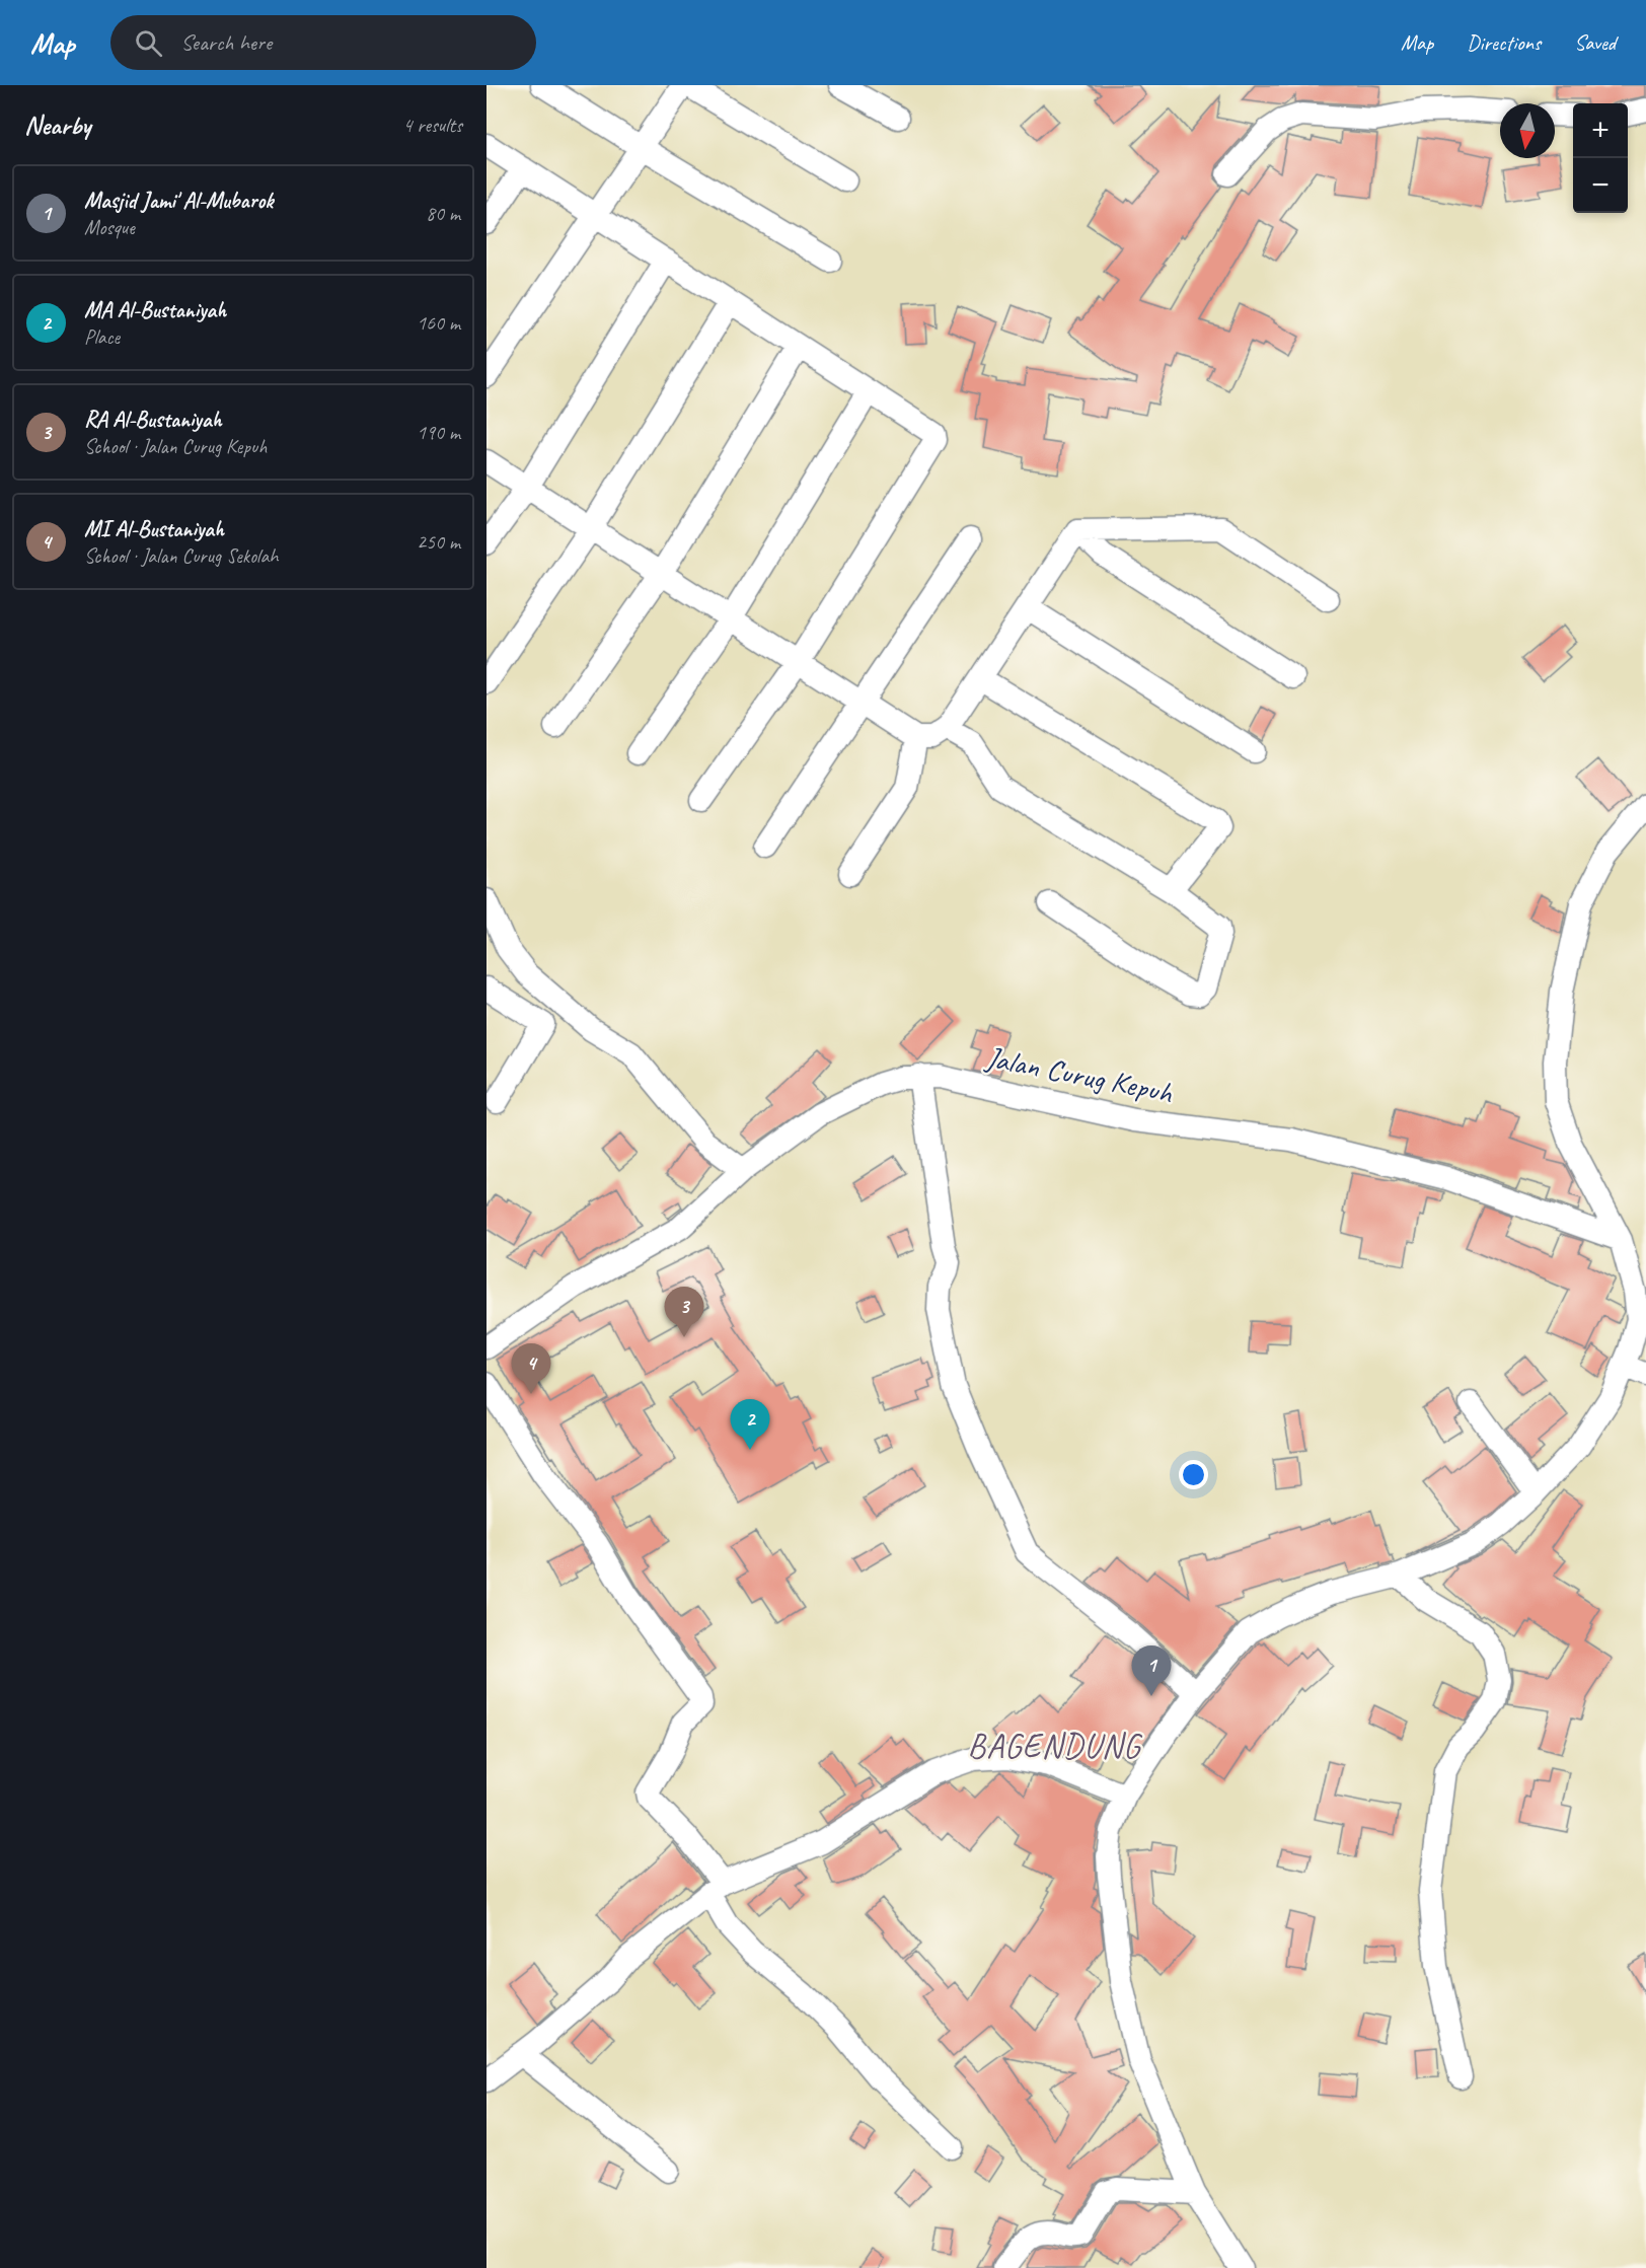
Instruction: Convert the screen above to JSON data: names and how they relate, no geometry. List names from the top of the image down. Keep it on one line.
{"streets":{"street":["Jalan Curug Kepuh"]},"districts":["BAGENDUNG"],"north":"bottom","page":{"header":"Map","search":"Search here","nav":["Map","Directions","Saved"],"heading":["Nearby","4 results"],"map_buttons":["+","−"],"list":[{"mark":"1","name":"Masjid Jami' Al-Mubarok","note":"Mosque","value":"80 m"},{"mark":"2","name":"MA Al-Bustaniyah","note":"Place","value":"160 m"},{"mark":"3","name":"RA Al-Bustaniyah","note":"School · Jalan Curug Kepuh","value":"190 m"},{"mark":"4","name":"MI Al-Bustaniyah","note":"School · Jalan Curug Sekolah","value":"250 m"}],"pins":["3","4","2","1"]}}
